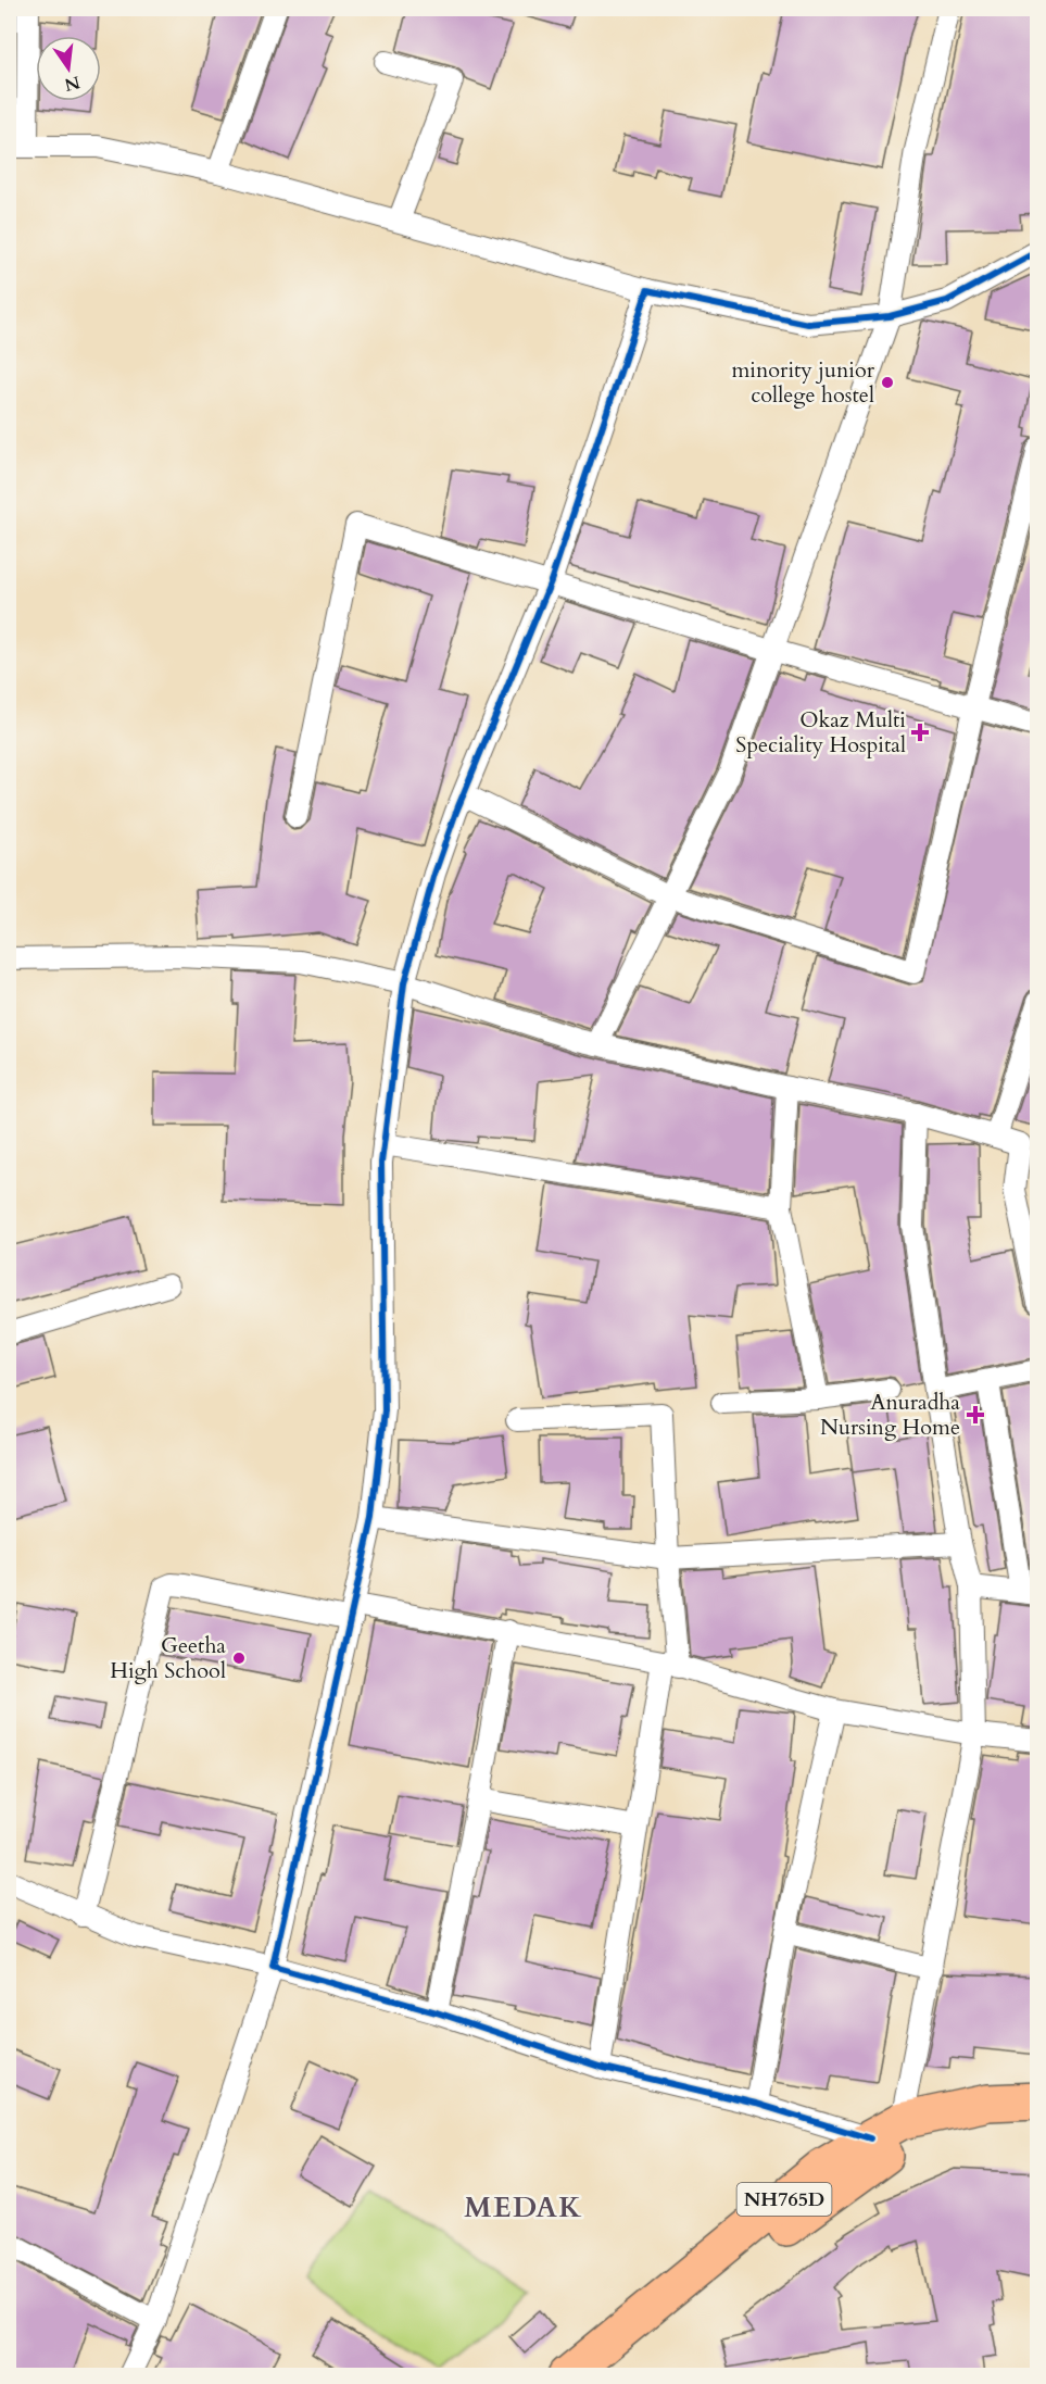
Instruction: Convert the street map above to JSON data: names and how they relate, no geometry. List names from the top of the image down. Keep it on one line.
{"streets":{"highway":["NH765D"]},"districts":["MEDAK"],"places":{"other":["minority junior college hostel","Geetha High School"],"health":["Okaz Multi Speciality Hospital","Anuradha Nursing Home"]},"north":"bottom"}
